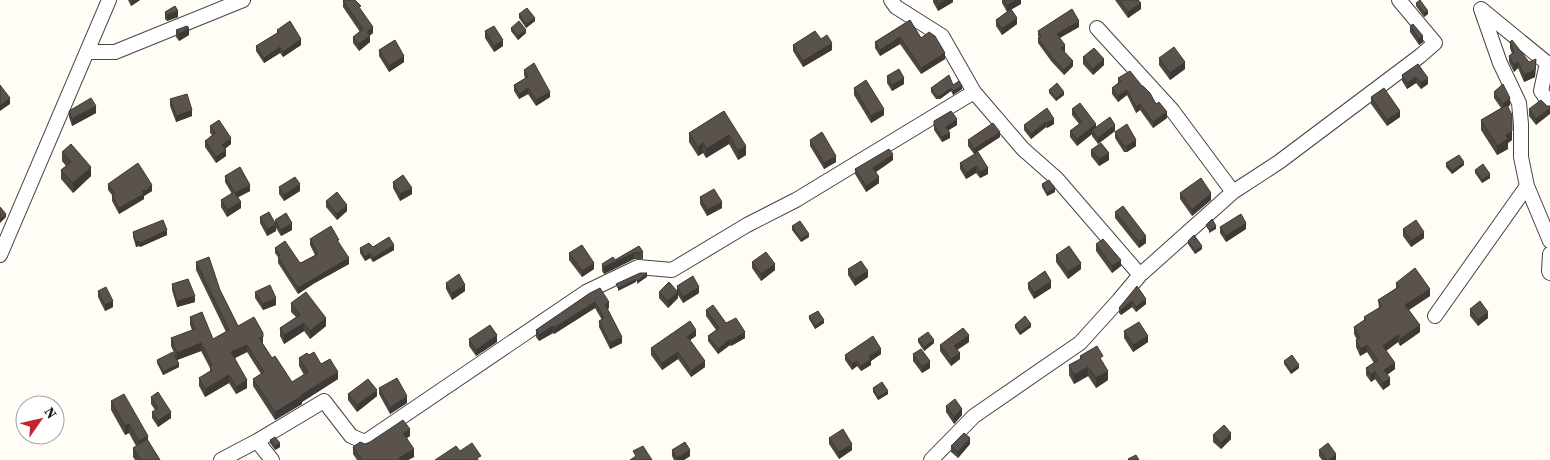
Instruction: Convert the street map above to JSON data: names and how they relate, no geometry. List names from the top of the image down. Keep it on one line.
{"north":"top right"}
